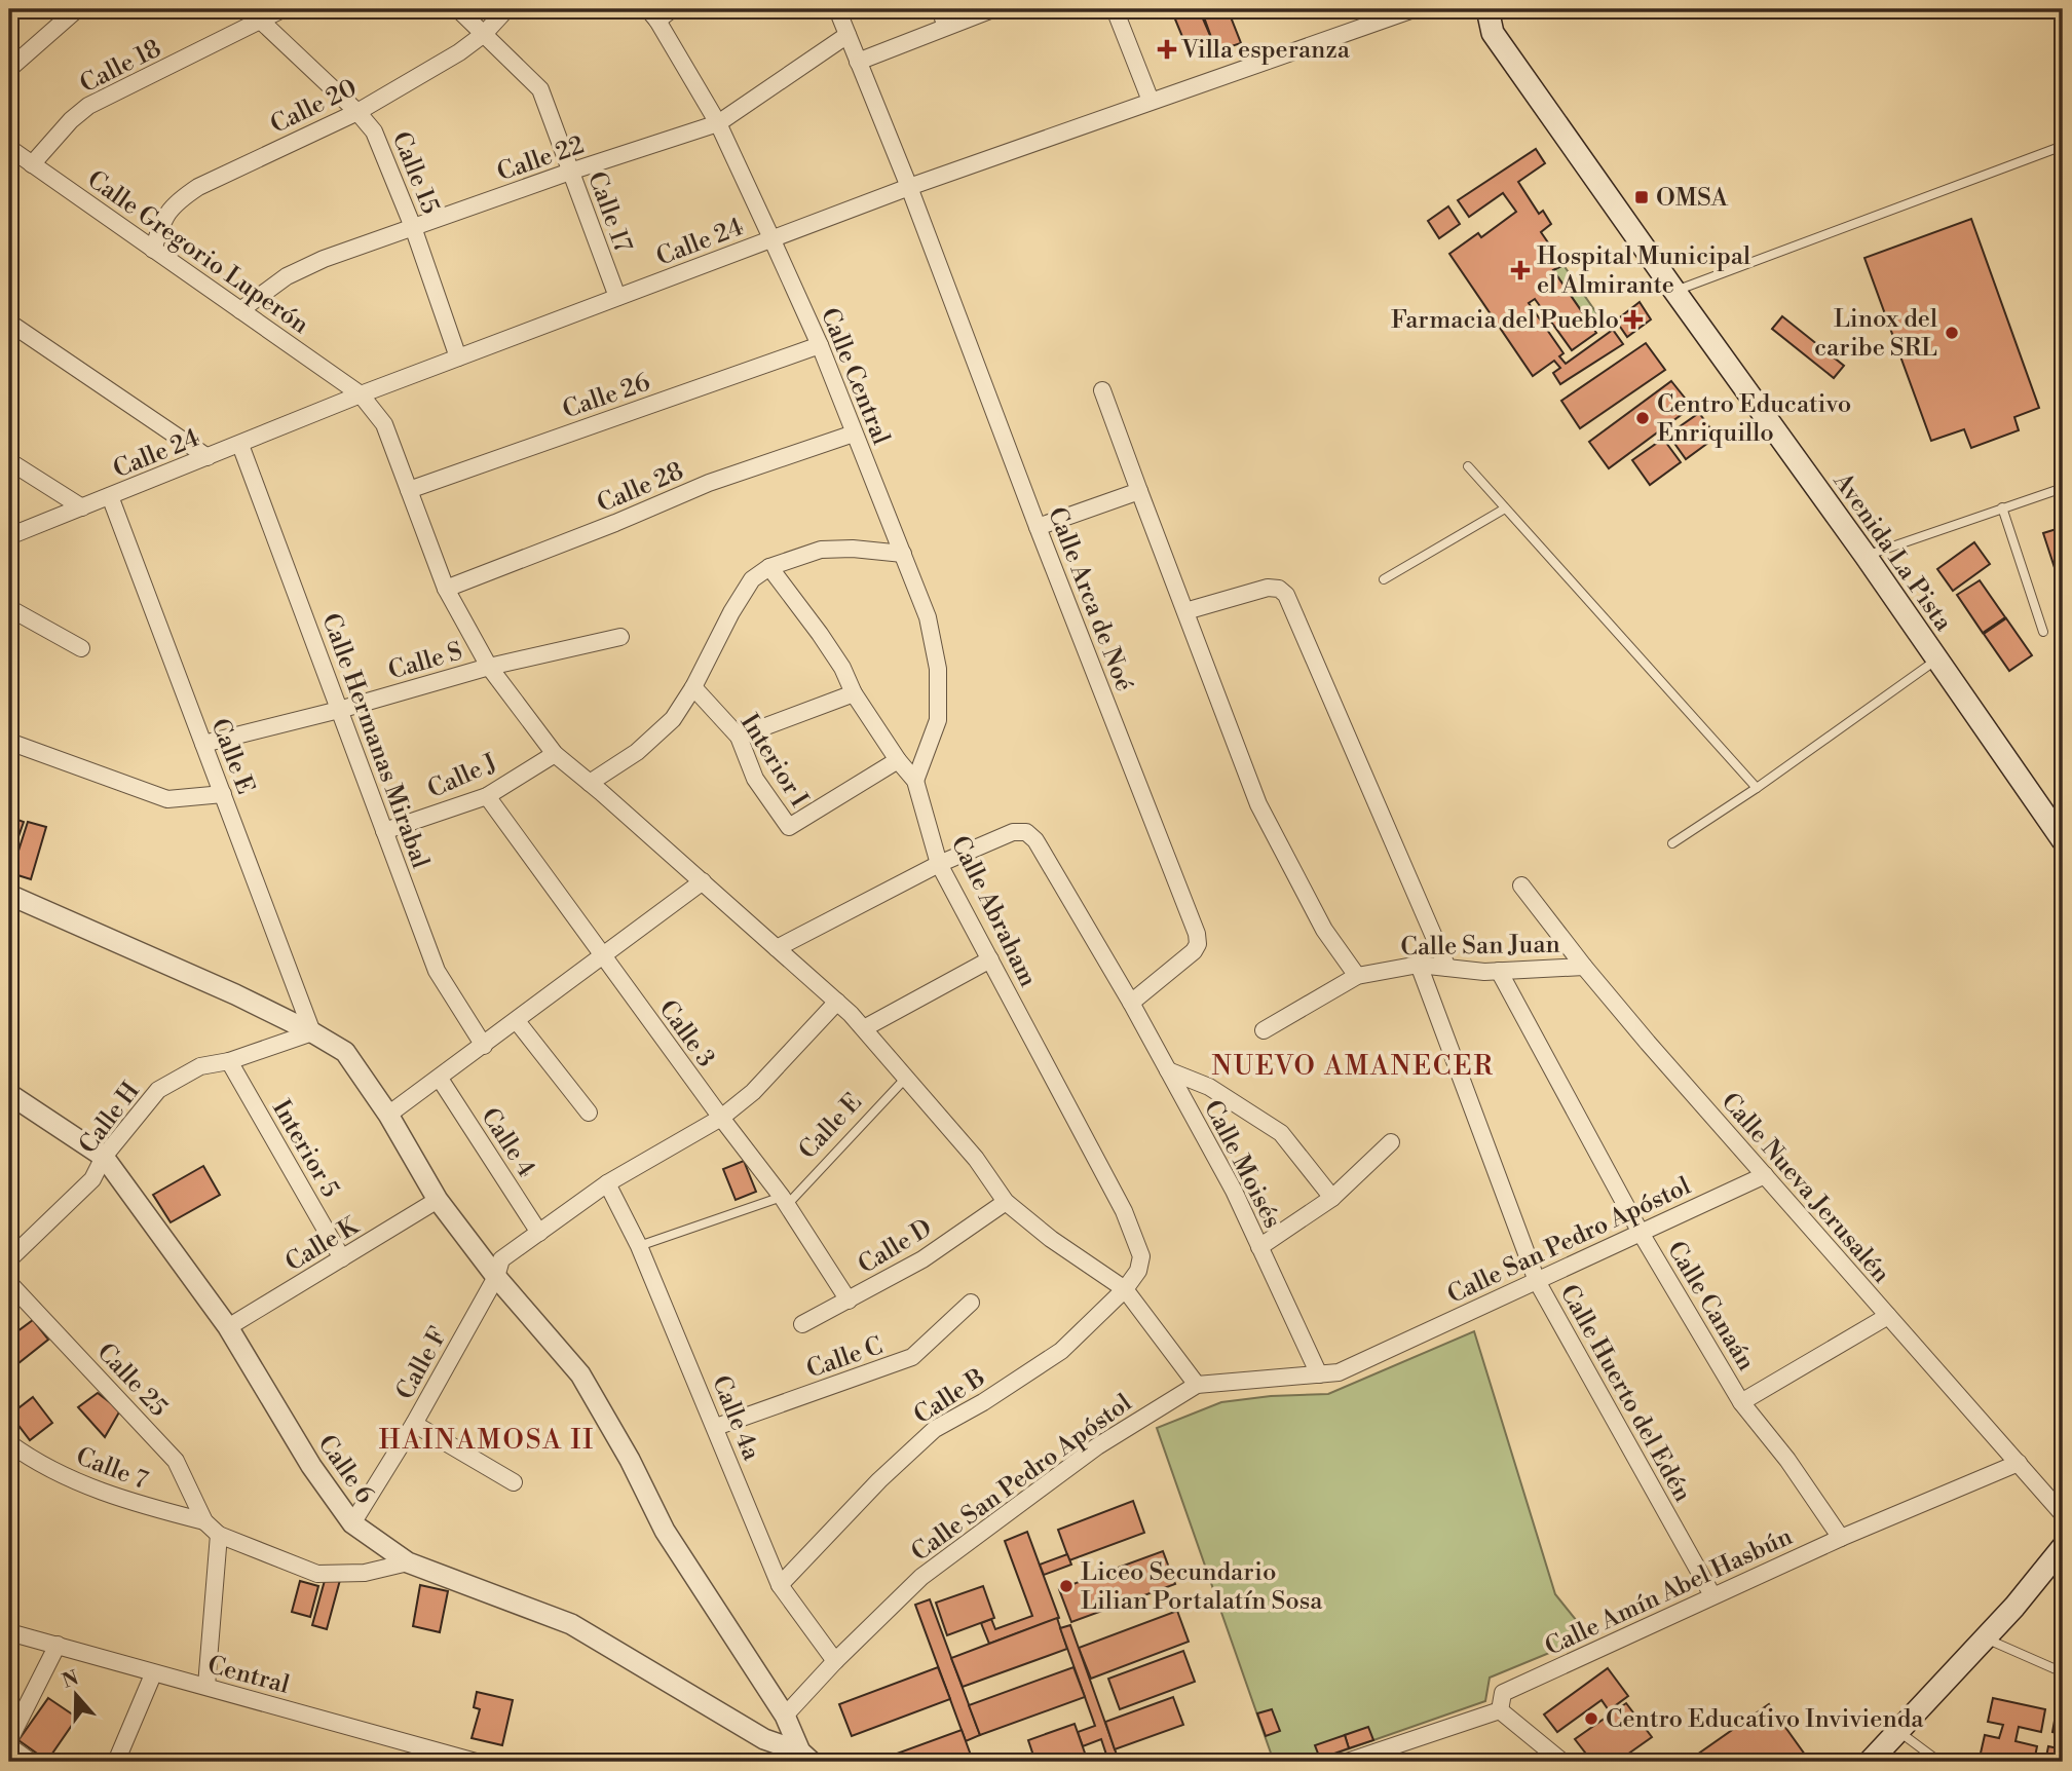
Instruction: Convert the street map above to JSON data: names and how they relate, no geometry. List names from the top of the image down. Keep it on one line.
{"streets":{"main road":["Avenida La Pista"],"street":["Calle 18","Calle 20","Calle 22","Calle 15","Calle 17","Calle 24","Calle Gregorio Luperón","Calle Central","Calle 26","Calle 28","Calle Arca de Noé","Calle S","Calle Hermanas Mirabal","Calle E","Interior I","Calle J","Calle Abraham","Calle San Juan","Calle 3","Calle H","Calle 4","Interior 5","Calle Moisés","Calle Nueva Jerusalén","Calle San Pedro Apóstol","Calle K","Calle D","Calle Canaán","Calle C","Calle F","Calle 25","Calle Huerto del Edén","Calle B","Calle 4a","Calle 7","Calle 6","Calle Amín Abel Hasbún","Central"]},"crossings":[["Calle 18","Calle 15"],["Calle 18","Calle Gregorio Luperón"],["Calle 20","Calle 15"],["Calle 20","Calle 17"],["Calle 20","Calle Gregorio Luperón"],["Calle 22","Calle 15"],["Calle 22","Calle 17"],["Calle 22","Calle Gregorio Luperón"],["Calle 22","Calle Central"],["Calle 22","Calle Arca de Noé"],["Calle 15","Calle 24"],["Calle 17","Calle 24"],["Calle 24","Calle Gregorio Luperón"],["Calle 24","Calle Central"],["Calle 24","Calle Arca de Noé"],["Calle 24","Calle Hermanas Mirabal"],["Calle 24","Calle E"],["Calle Gregorio Luperón","Calle 26"],["Calle Gregorio Luperón","Calle 28"],["Calle Gregorio Luperón","Calle S"],["Calle Gregorio Luperón","Calle E"],["Calle Gregorio Luperón","Calle J"],["Calle Gregorio Luperón","Calle Abraham"],["Calle Gregorio Luperón","Calle San Pedro Apóstol"],["Calle Gregorio Luperón","Calle D"],["Calle Gregorio Luperón","Calle B"],["Calle Central","Calle 26"],["Calle Central","Calle 28"],["Calle Central","Calle Abraham"],["Calle Arca de Noé","Calle Moisés"],["Calle S","Calle Hermanas Mirabal"],["Calle S","Calle E"],["Calle Hermanas Mirabal","Calle J"],["Calle E","Calle 3"],["Calle E","Calle H"],["Calle E","Calle 4a"],["Interior I","Calle Abraham"],["Calle J","Calle 3"],["Calle Abraham","Calle Moisés"],["Calle Abraham","Calle B"],["Calle San Juan","Calle Nueva Jerusalén"],["Calle San Juan","Calle Canaán"],["Calle San Juan","Calle Huerto del Edén"],["Calle 3","Calle D"],["Calle H","Interior 5"],["Calle H","Calle 6"],["Interior 5","Calle K"],["Calle Moisés","Calle San Pedro Apóstol"],["Calle Nueva Jerusalén","Calle San Pedro Apóstol"],["Calle Nueva Jerusalén","Calle Amín Abel Hasbún"],["Calle San Pedro Apóstol","Calle Canaán"],["Calle San Pedro Apóstol","Calle Huerto del Edén"],["Calle San Pedro Apóstol","Calle 4a"],["Calle K","Calle 6"],["Calle Canaán","Calle Amín Abel Hasbún"],["Calle C","Calle 4a"],["Calle F","Calle 6"],["Calle 25","Calle 7"],["Calle Huerto del Edén","Calle Amín Abel Hasbún"],["Calle B","Calle 4a"]],"districts":["NUEVO AMANECER","HAINAMOSA II"],"places":{"health":["Villa esperanza","Hospital Municipal el Almirante","Farmacia del Pueblo"],"transit":["OMSA"],"other":["Linox del caribe SRL","Centro Educativo Enriquillo","Liceo Secundario Lilian Portalatín Sosa","Centro Educativo Invivienda"]},"north":"top"}
